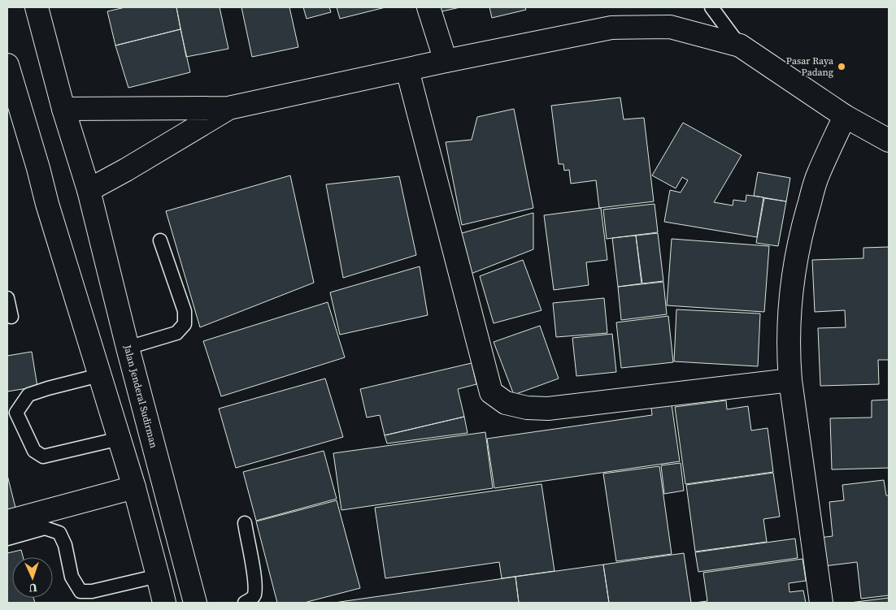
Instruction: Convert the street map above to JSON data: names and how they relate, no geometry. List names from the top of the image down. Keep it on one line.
{"streets":{"main road":["Jalan Jenderal Sudirman"]},"places":["Pasar Raya Padang"],"north":"bottom"}
